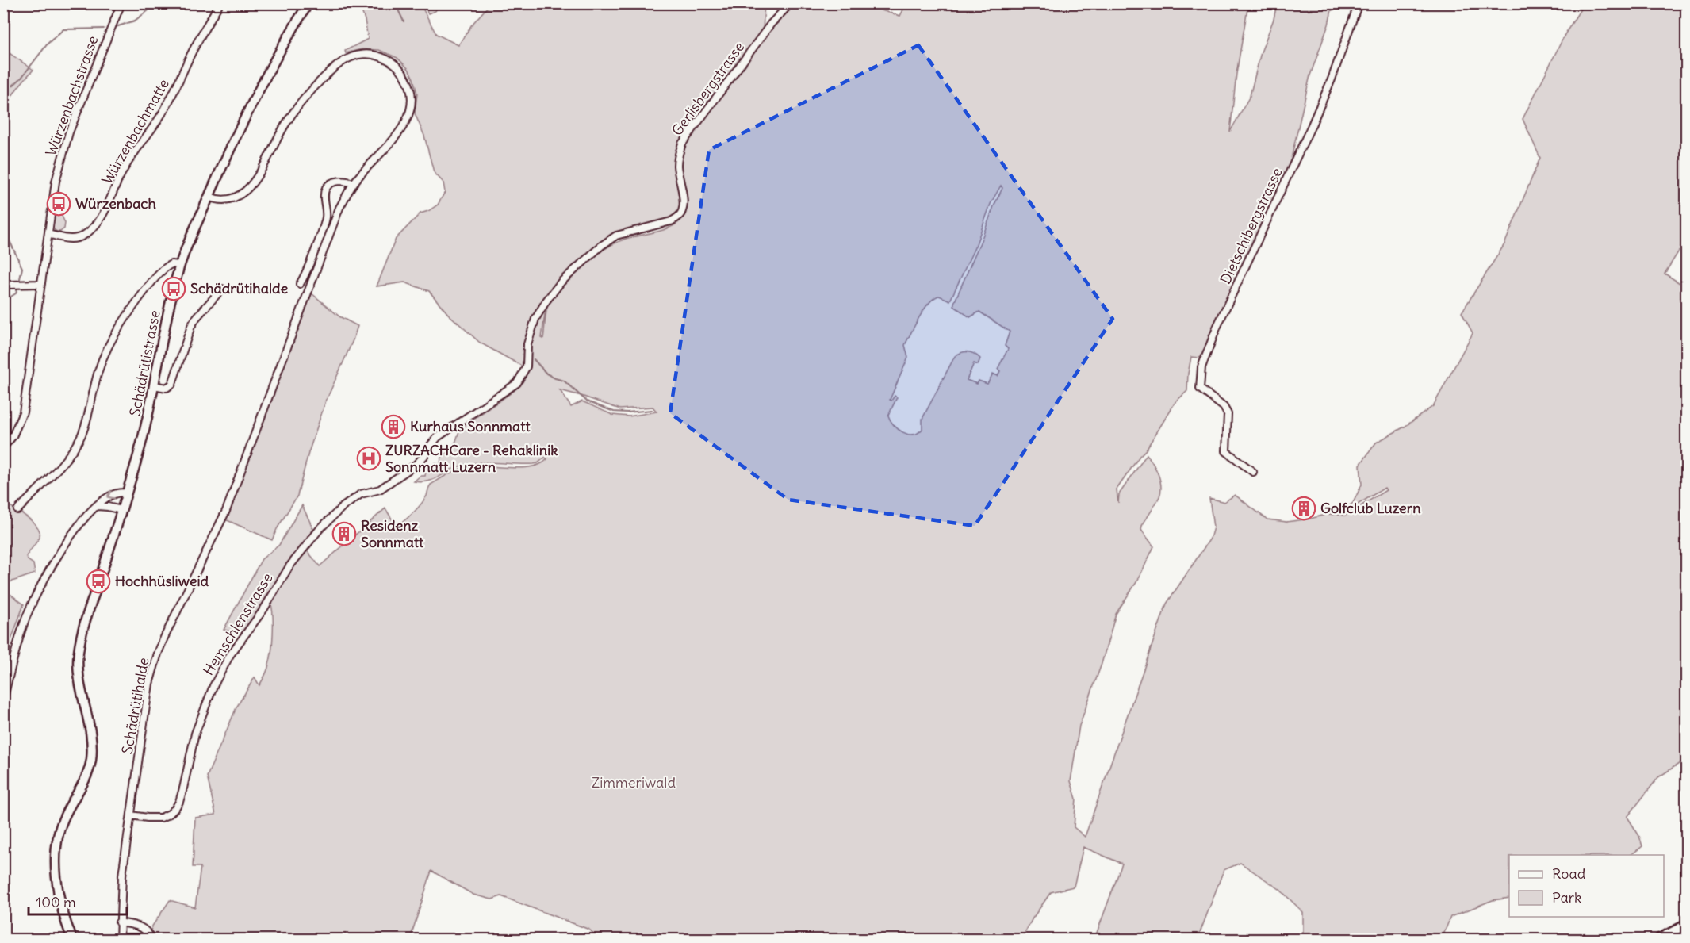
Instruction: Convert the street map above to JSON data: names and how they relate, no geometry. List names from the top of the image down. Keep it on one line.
{"streets":{"main road":["Schädrütistrasse"],"street":["Gerlisbergstrasse","Würzenbachstrasse","Würzenbachmatte","Dietschibergstrasse","Hemschlenstrasse","Schädrütihalde"]},"crossings":[["Gerlisbergstrasse","Hemschlenstrasse"],["Würzenbachstrasse","Würzenbachmatte"],["Schädrütistrasse","Schädrütihalde"],["Hemschlenstrasse","Schädrütihalde"]],"parks":["Zimmeriwald"],"places":{"bus stop":["Würzenbach","Schädrütihalde","Hochhüsliweid"],"building":["Kurhaus Sonnmatt","Golfclub Luzern","Residenz Sonnmatt"],"hospital":["ZURZACHCare - Rehaklinik Sonnmatt Luzern"]},"legend":["Road","Park"],"scale_bar":"100 m"}
